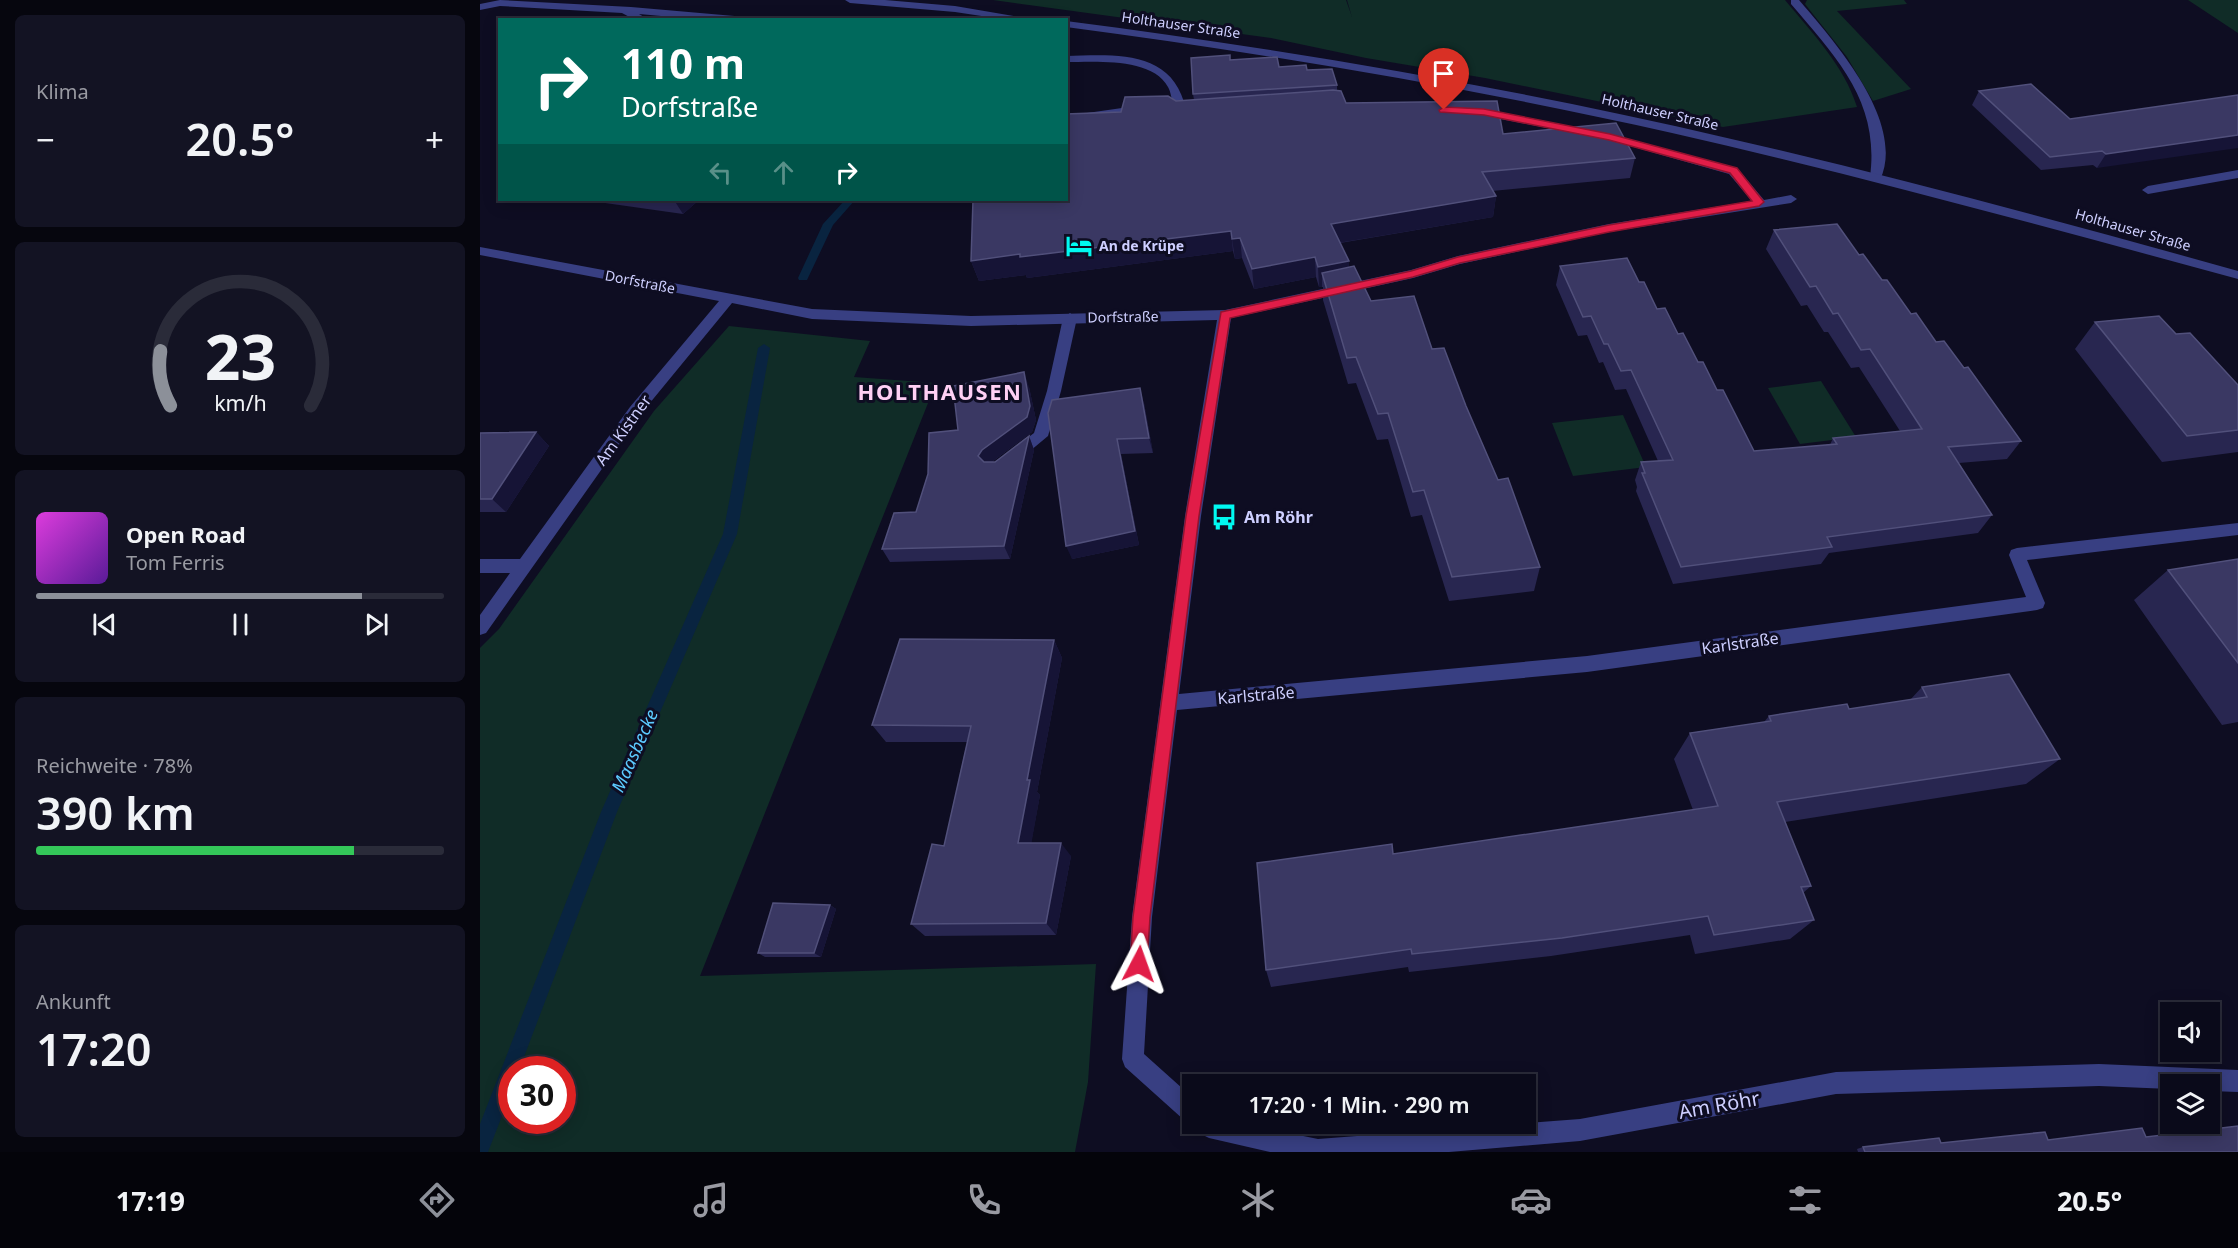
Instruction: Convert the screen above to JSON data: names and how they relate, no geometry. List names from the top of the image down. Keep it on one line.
{"streets":{"street":["Holthauser Straße","Dorfstraße","Am Kistner","Karlstraße","Am Röhr"]},"crossings":[["Dorfstraße","Am Kistner"]],"districts":["HOLTHAUSEN"],"water":["Maasbecke"],"places":{"hotel":["An de Krüpe"],"bus stop":["Am Röhr"]},"page":{"tile":["Klima",["Reichweite · 78%","390 km"],["Ankunft","17:20"]],"turn":["110 m","Dorfstraße"],"heat":["−","20.5°","+"],"song":["Open Road","Tom Ferris"],"limit":"30","trip":"17:20 · 1 Min. · 290 m","tabs":["17:19","20.5°"],"gauge":["23","km/h"]}}
